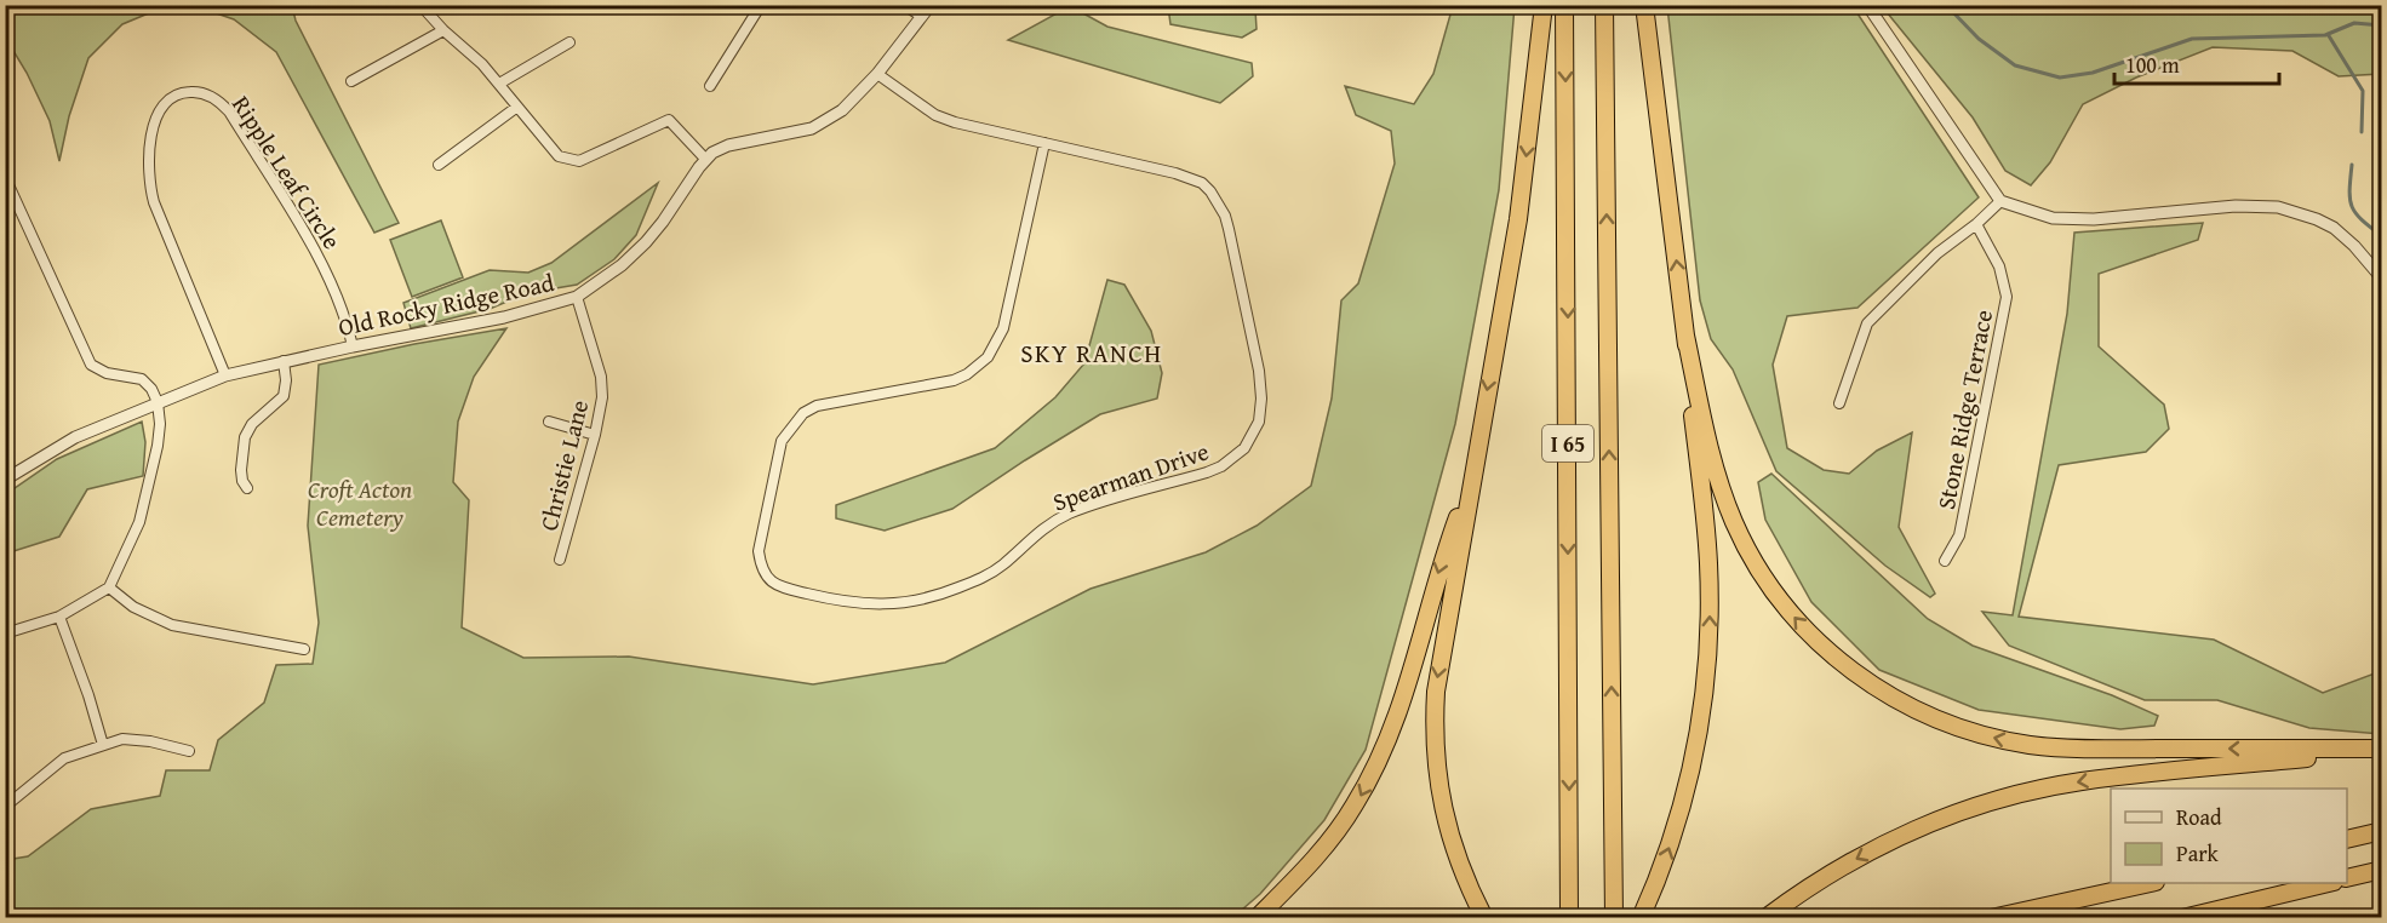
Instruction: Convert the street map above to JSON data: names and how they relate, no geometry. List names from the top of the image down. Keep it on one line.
{"streets":{"highway":["I 65"],"street":["Ripple Leaf Circle","Old Rocky Ridge Road","Stone Ridge Terrace","Christie Lane","Spearman Drive"]},"crossings":[["Ripple Leaf Circle","Old Rocky Ridge Road"],["Old Rocky Ridge Road","Christie Lane"]],"districts":["SKY RANCH"],"parks":["Croft Acton Cemetery"],"legend":["Road","Park"],"scale_bar":"100 m"}
